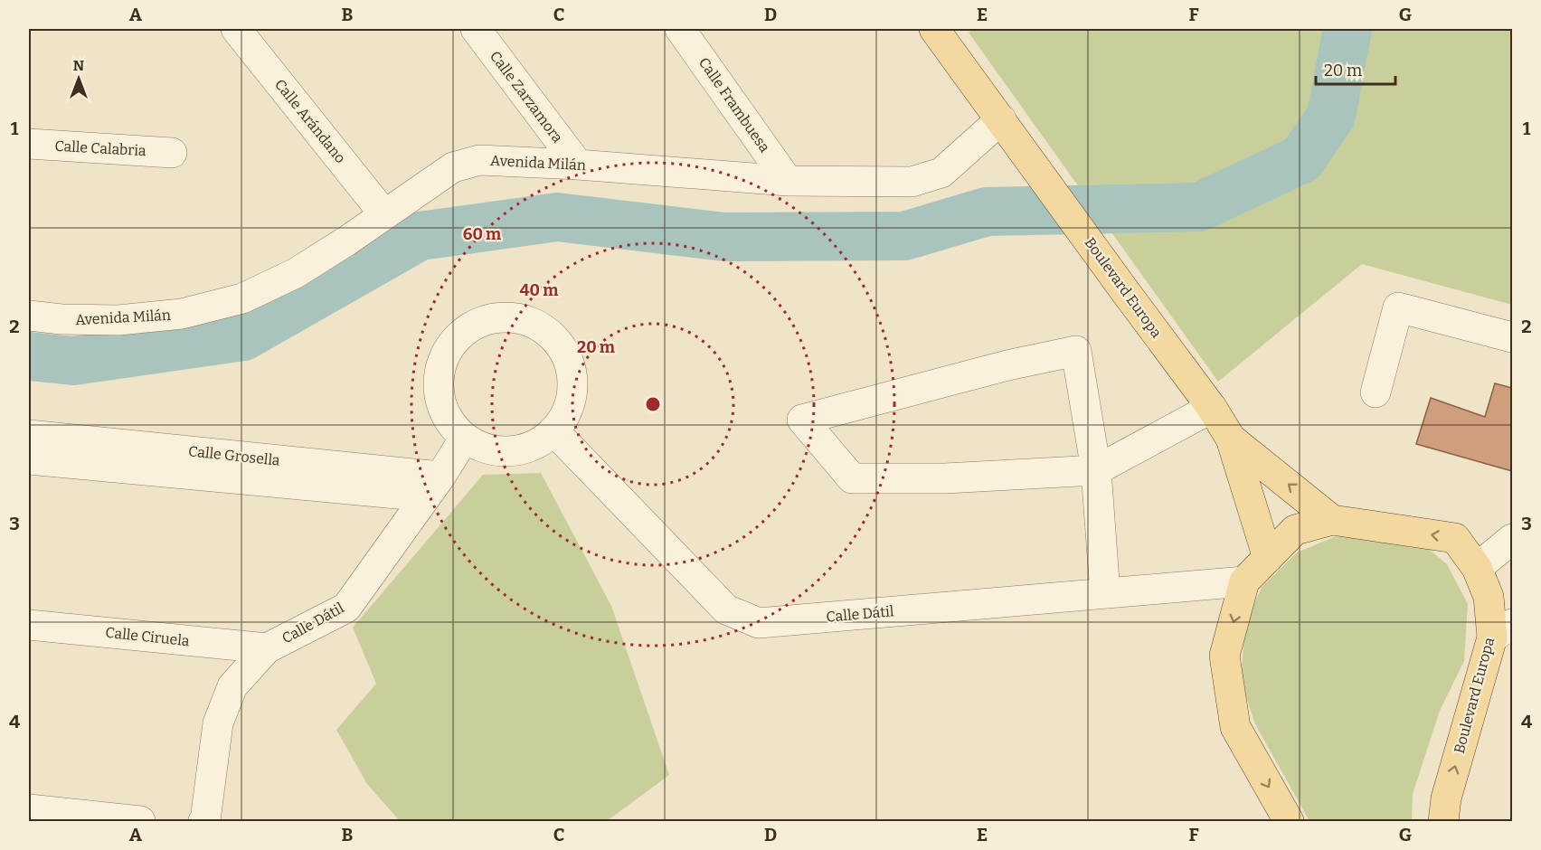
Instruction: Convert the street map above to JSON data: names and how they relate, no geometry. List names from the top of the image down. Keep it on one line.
{"streets":{"main road":["Boulevard Europa"],"street":["Calle Zarzamora","Calle Frambuesa","Calle Arándano","Calle Calabria","Avenida Milán","Calle Grosella","Calle Dátil","Calle Ciruela"]},"crossings":[["Calle Zarzamora","Avenida Milán"],["Calle Frambuesa","Avenida Milán"],["Calle Arándano","Avenida Milán"],["Avenida Milán","Boulevard Europa"],["Calle Grosella","Calle Dátil"],["Calle Dátil","Calle Ciruela"]],"scale_bar":"20 m","north":"top","grid":{"columns":["A","B","C","D","E","F","G"],"rows":["1","2","3","4"]},"rings":["60 m","40 m","20 m"]}
